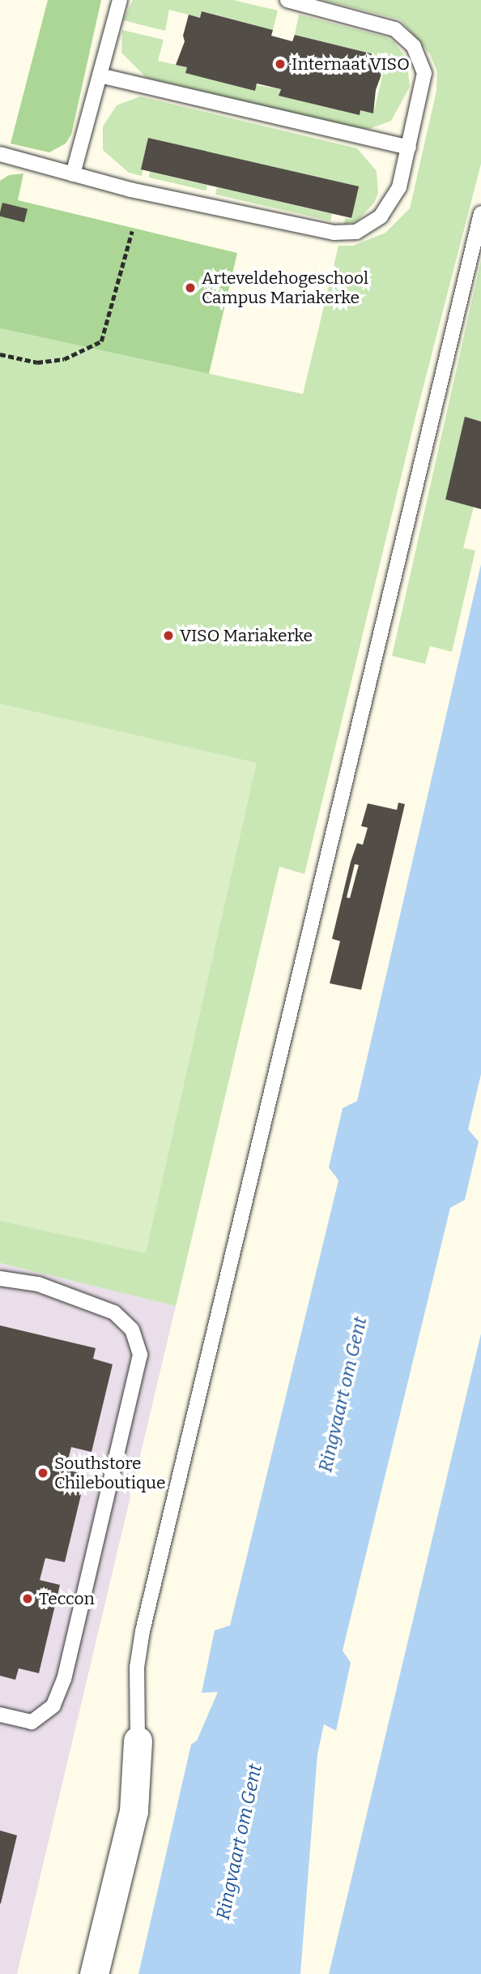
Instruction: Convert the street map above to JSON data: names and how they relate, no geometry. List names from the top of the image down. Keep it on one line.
{"water":["Ringvaart om Gent"],"places":["Internaat VISO","Arteveldehogeschool Campus Mariakerke","VISO Mariakerke","Southstore Chileboutique","Teccon"]}
